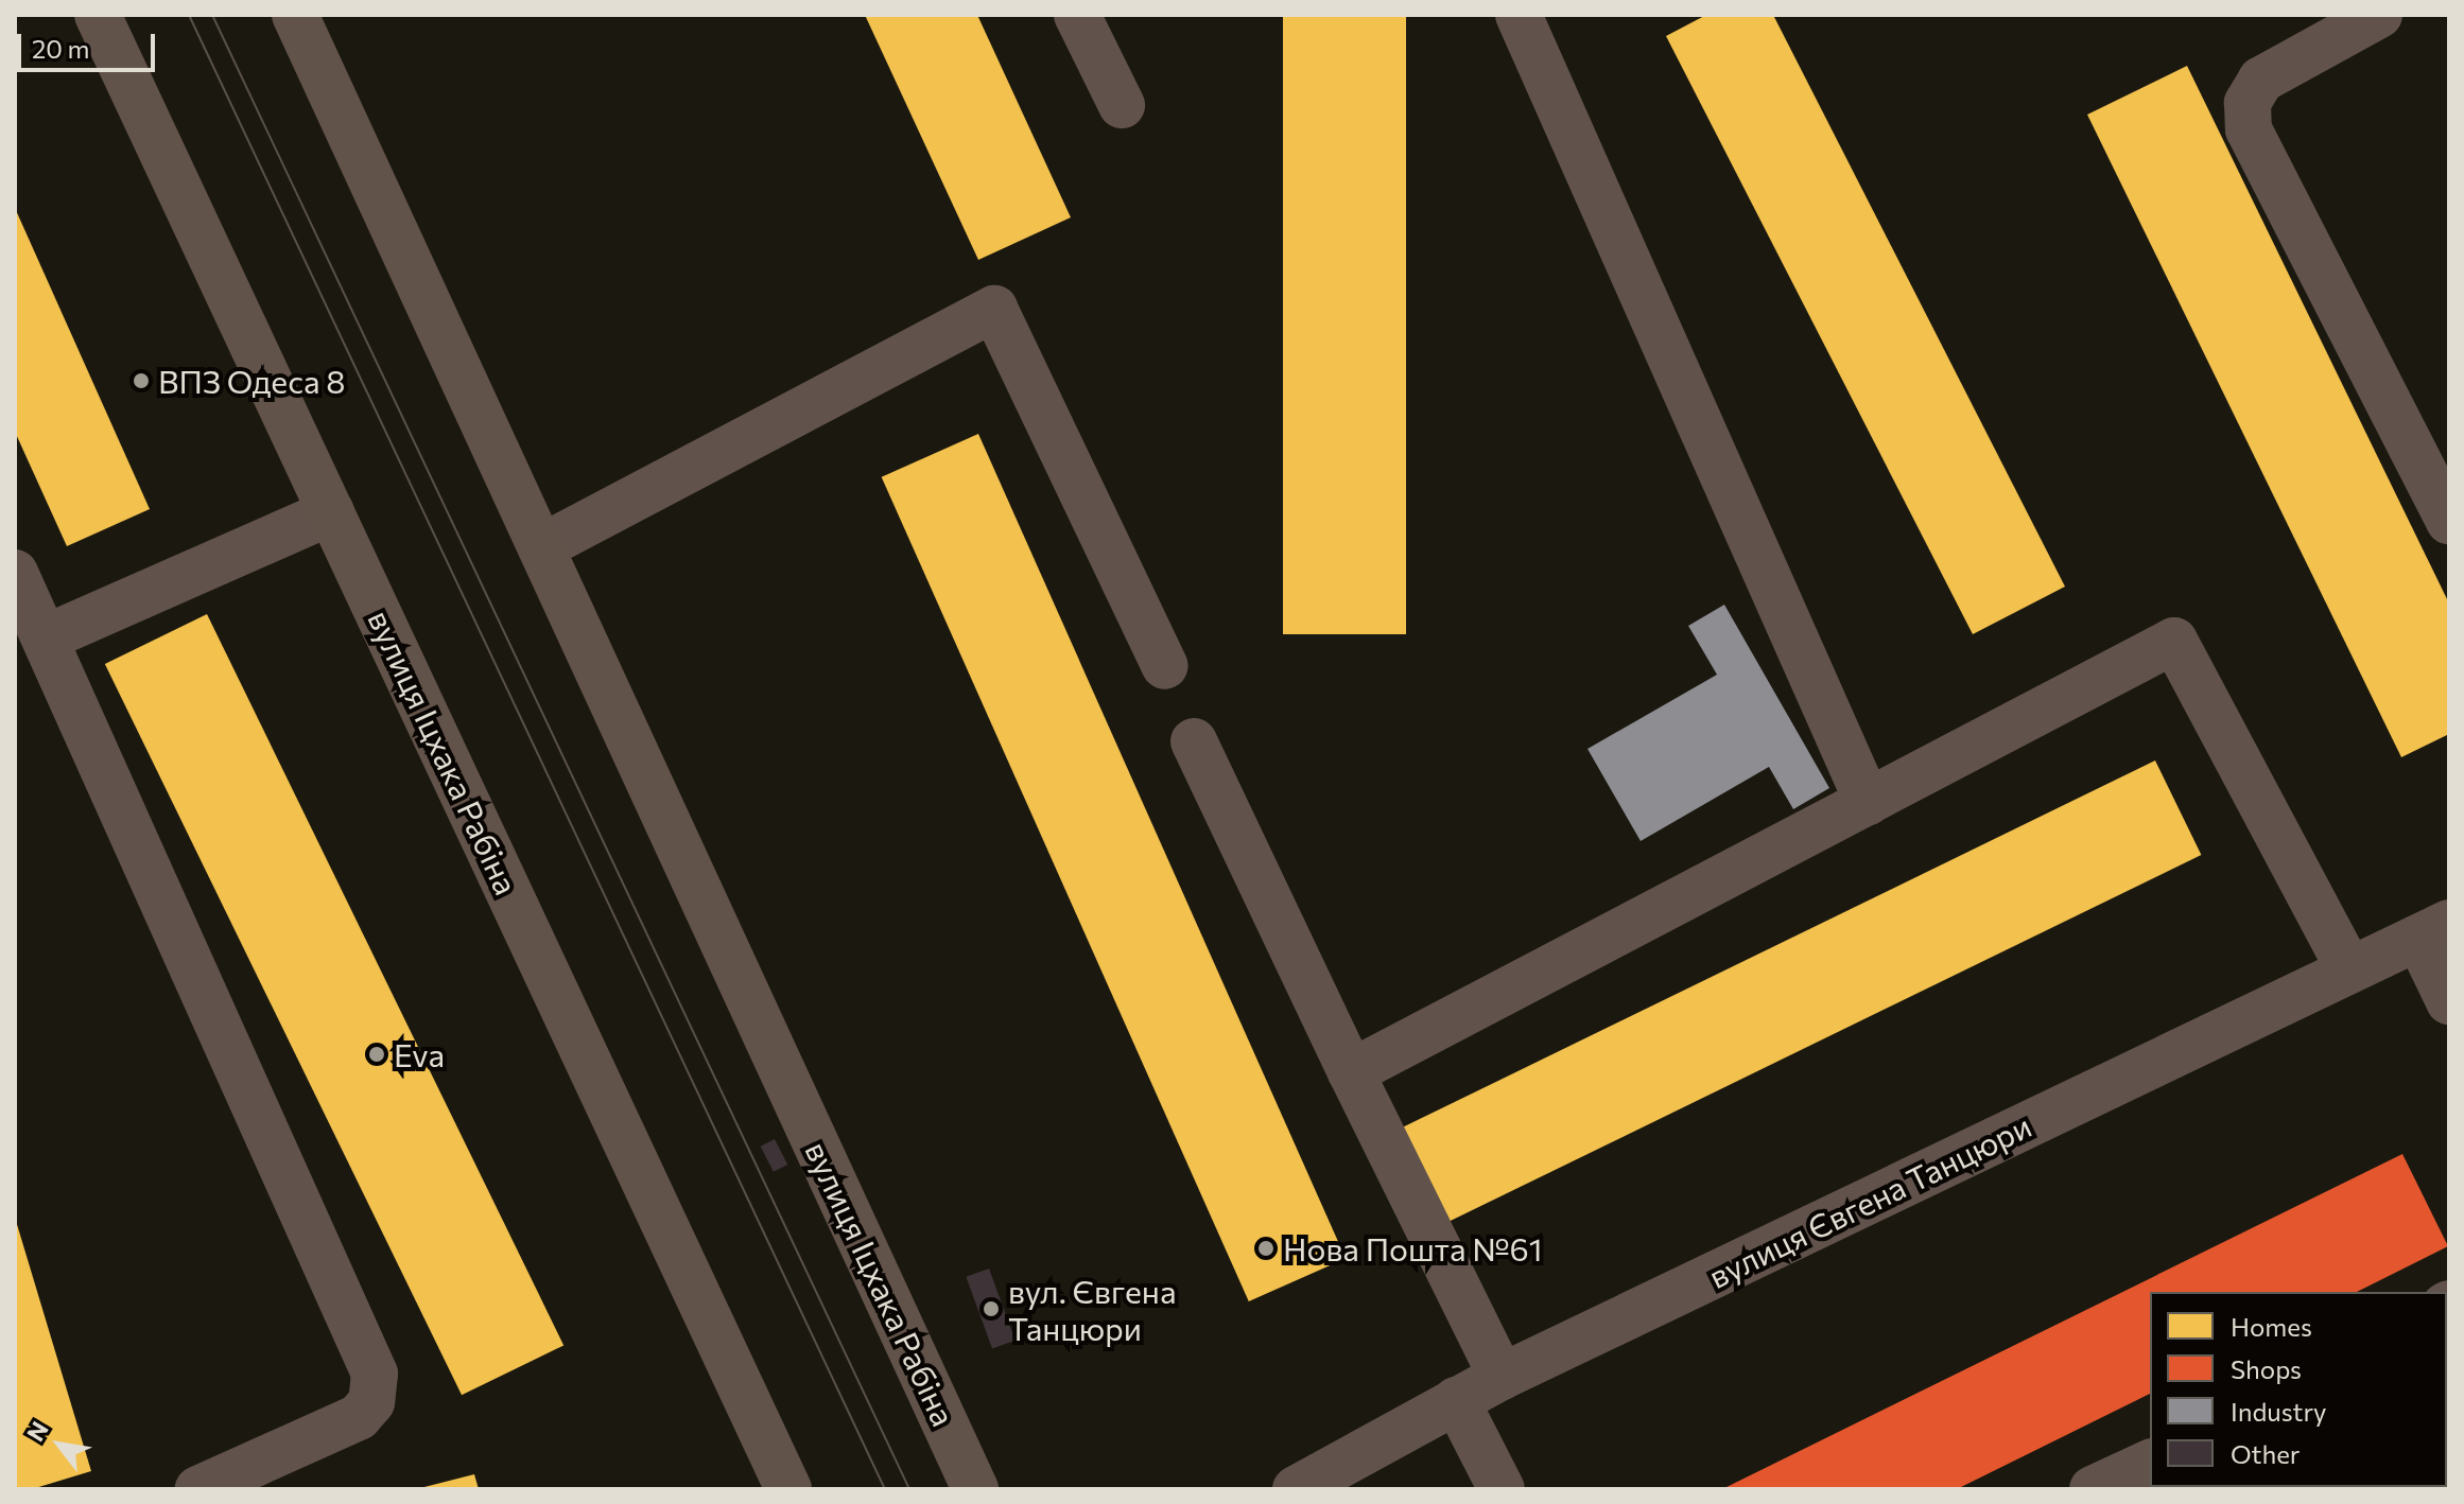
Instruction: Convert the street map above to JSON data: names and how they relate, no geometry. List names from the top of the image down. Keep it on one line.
{"streets":{"main road":["вулиця Іцхака Рабіна"],"street":["вулиця Євгена Танцюри"]},"places":["ВПЗ Одеса 8","Eva","Нова Пошта №61","вул. Євгена Танцюри"],"legend":["Homes","Shops","Industry","Other"],"scale_bar":"20 m","north":"top left"}
